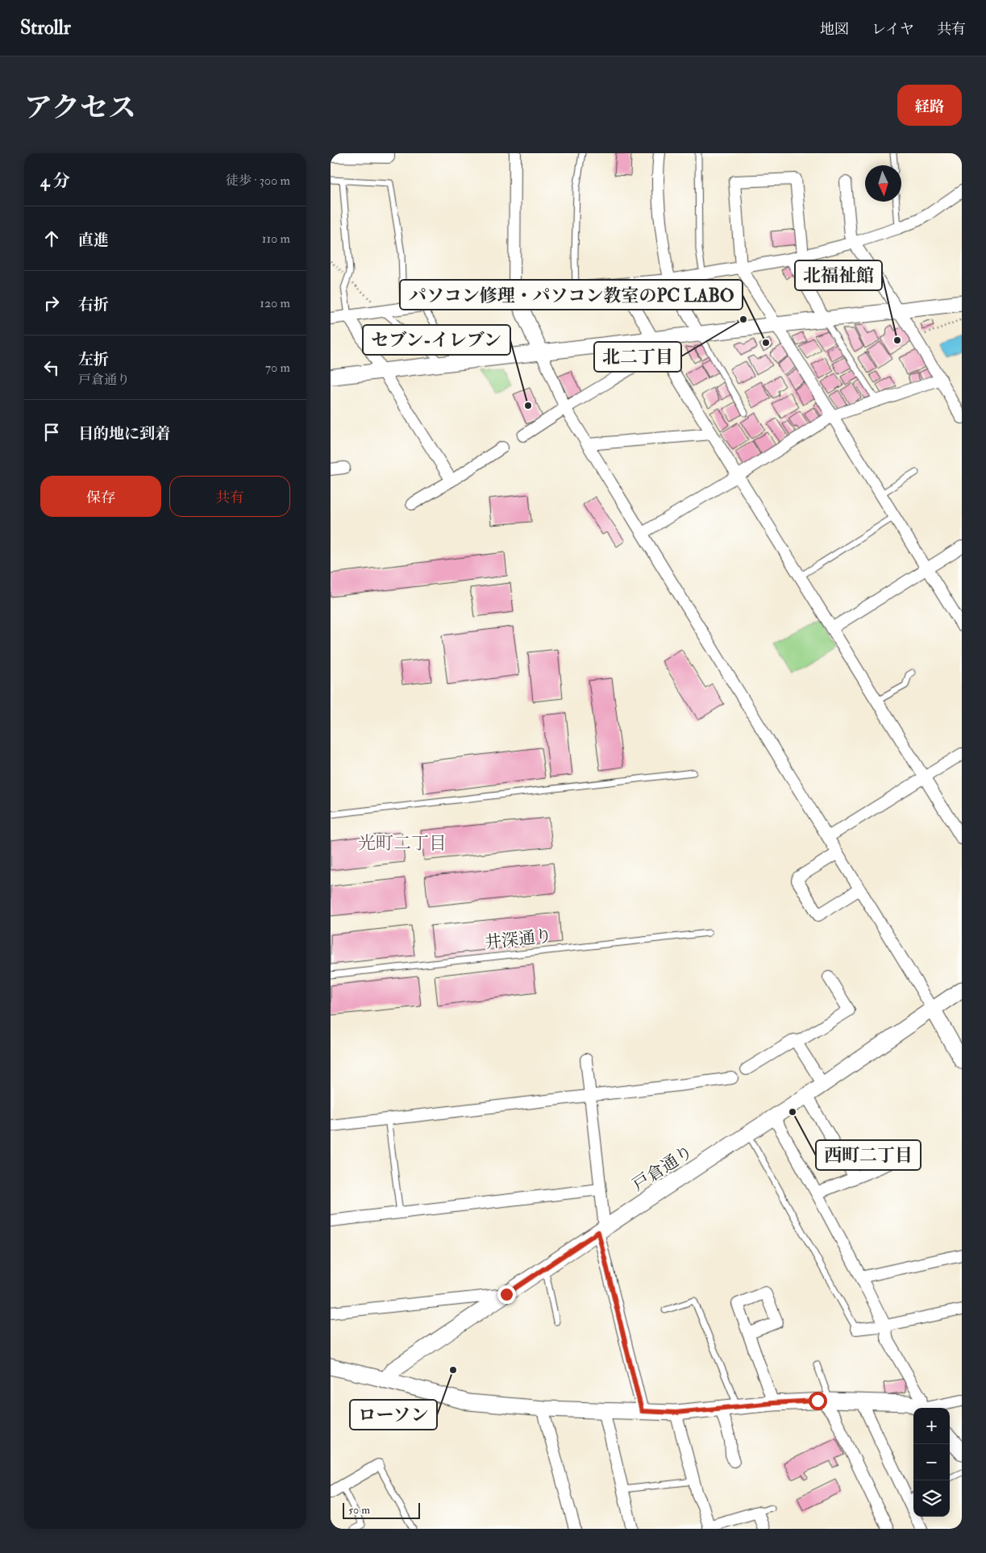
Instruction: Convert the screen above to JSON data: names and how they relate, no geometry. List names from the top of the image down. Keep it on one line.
{"streets":{"street":["戸倉通り"],"lane":["井深通り"]},"districts":["光町二丁目"],"places":["北二丁目","北福祉館","パソコン修理・パソコン教室のPC LABO","セブン-イレブン","西町二丁目","ローソン"],"scale_bar":"50 m","north":"bottom","page":{"header":"Strollr","nav":["地図","レイヤ","共有"],"title":"アクセス","buttons":["経路",["保存","共有"]],"heading":["4 分","徒歩 · 300 m"],"list":[["直進","110 m"],["右折","120 m"],["左折","戸倉通り","70 m"],"目的地に到着"],"map_buttons":["+","−"],"scale":"50 m"}}
